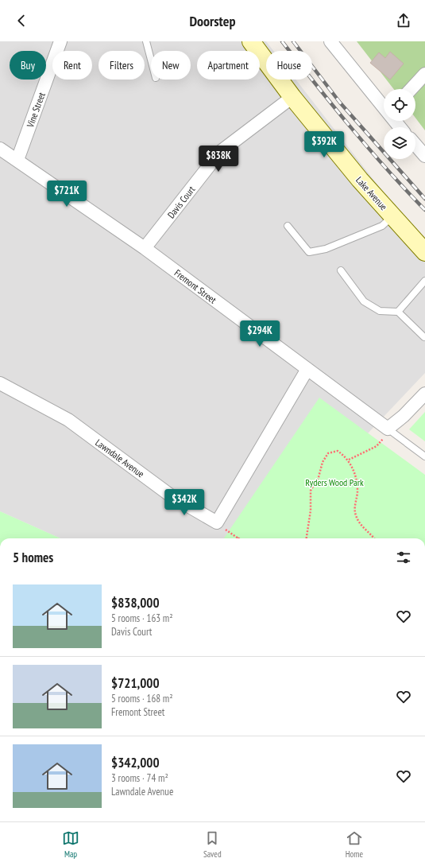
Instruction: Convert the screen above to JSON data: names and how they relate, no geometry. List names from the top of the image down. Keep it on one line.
{"streets":{"street":["Vine Street","Lake Avenue","Davis Court","Fremont Street","Lawndale Avenue"]},"crossings":[["Vine Street","Fremont Street"],["Lake Avenue","Davis Court"],["Davis Court","Fremont Street"],["Fremont Street","Lawndale Avenue"]],"parks":["Ryders Wood Park"],"page":{"header":"Doorstep","chip":["Buy","Rent","Filters","New","Apartment","House"],"price":["$392K","$838K","$721K","$294K","$342K"],"heading":"5 homes","list":[{"name":"$838,000","note":"5 rooms · 163 m² · Davis Court"},{"name":"$721,000","note":"5 rooms · 168 m² · Fremont Street"},{"name":"$342,000","note":"3 rooms · 74 m² · Lawndale Avenue"}],"tabs":["Map","Saved","Home"]}}
